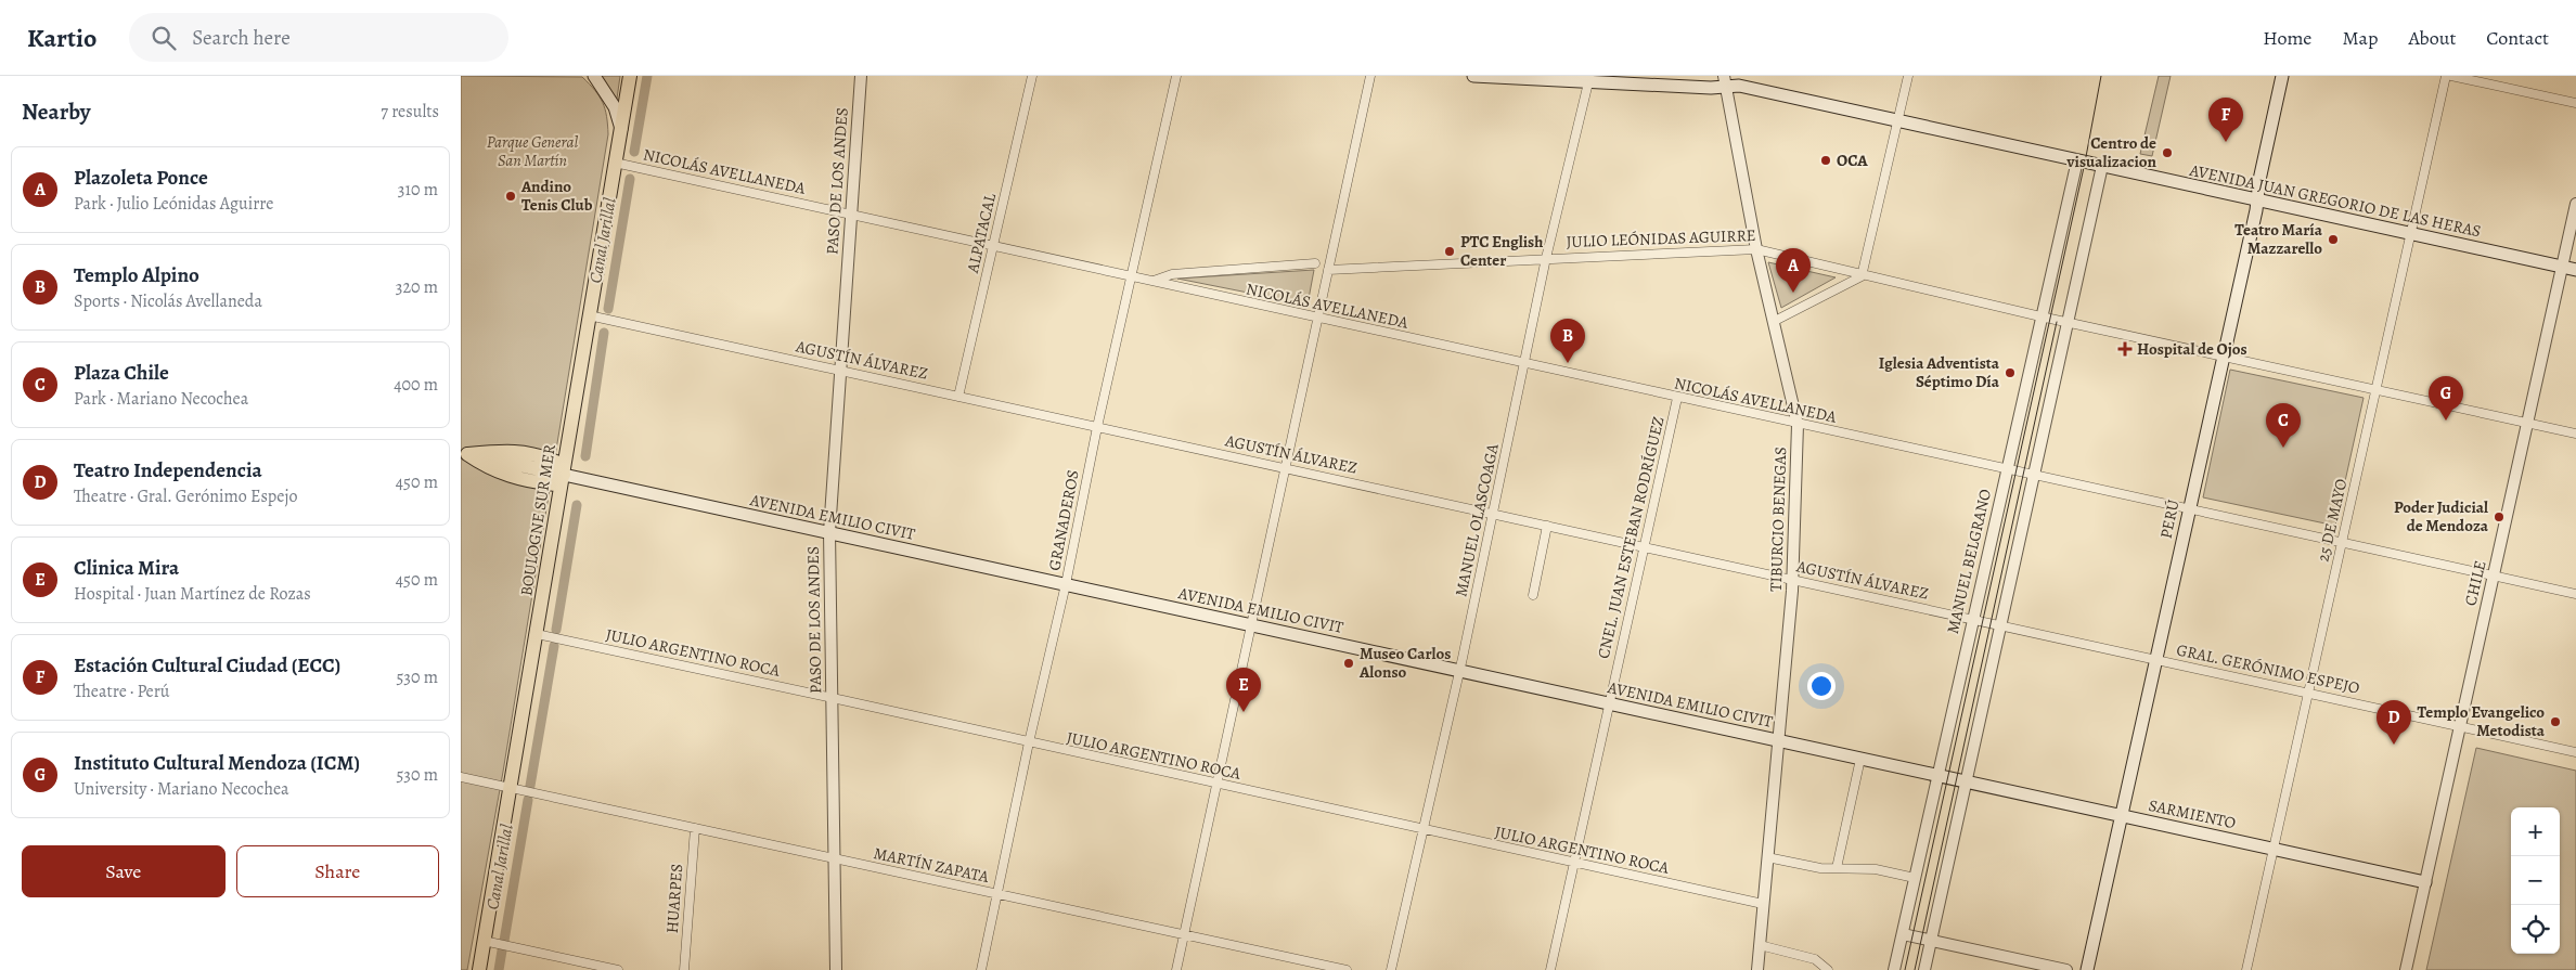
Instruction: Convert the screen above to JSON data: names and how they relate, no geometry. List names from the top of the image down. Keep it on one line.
{"streets":{"main road":["AVENIDA JUAN GREGORIO DE LAS HERAS","AVENIDA EMILIO CIVIT","PERÚ","BOULOGNE SUR MER","SARMIENTO"],"street":["NICOLÁS AVELLANEDA","PASO DE LOS ANDES","ALPATACAL","JULIO LEÓNIDAS AGUIRRE","AGUSTÍN ÁLVAREZ","TIBURCIO BENEGAS","GRANADEROS","MANUEL OLASCOAGA","25 DE MAYO","CNEL. JUAN ESTEBAN RODRÍGUEZ","MANUEL BELGRANO","CHILE","JULIO ARGENTINO ROCA","GRAL. GERÓNIMO ESPEJO","MARTÍN ZAPATA","HUARPES"]},"crossings":[["NICOLÁS AVELLANEDA","PASO DE LOS ANDES"],["NICOLÁS AVELLANEDA","ALPATACAL"],["NICOLÁS AVELLANEDA","TIBURCIO BENEGAS"],["NICOLÁS AVELLANEDA","PERÚ"],["NICOLÁS AVELLANEDA","BOULOGNE SUR MER"],["NICOLÁS AVELLANEDA","GRANADEROS"],["NICOLÁS AVELLANEDA","MANUEL OLASCOAGA"],["NICOLÁS AVELLANEDA","25 DE MAYO"],["NICOLÁS AVELLANEDA","CNEL. JUAN ESTEBAN RODRÍGUEZ"],["NICOLÁS AVELLANEDA","MANUEL BELGRANO"],["NICOLÁS AVELLANEDA","CHILE"],["PASO DE LOS ANDES","AGUSTÍN ÁLVAREZ"],["PASO DE LOS ANDES","AVENIDA EMILIO CIVIT"],["PASO DE LOS ANDES","JULIO ARGENTINO ROCA"],["PASO DE LOS ANDES","MARTÍN ZAPATA"],["AVENIDA JUAN GREGORIO DE LAS HERAS","TIBURCIO BENEGAS"],["AVENIDA JUAN GREGORIO DE LAS HERAS","PERÚ"],["AVENIDA JUAN GREGORIO DE LAS HERAS","MANUEL OLASCOAGA"],["AVENIDA JUAN GREGORIO DE LAS HERAS","25 DE MAYO"],["AVENIDA JUAN GREGORIO DE LAS HERAS","MANUEL BELGRANO"],["AVENIDA JUAN GREGORIO DE LAS HERAS","CHILE"],["ALPATACAL","AGUSTÍN ÁLVAREZ"],["JULIO LEÓNIDAS AGUIRRE","TIBURCIO BENEGAS"],["JULIO LEÓNIDAS AGUIRRE","PERÚ"],["JULIO LEÓNIDAS AGUIRRE","MANUEL OLASCOAGA"],["JULIO LEÓNIDAS AGUIRRE","25 DE MAYO"],["JULIO LEÓNIDAS AGUIRRE","MANUEL BELGRANO"],["JULIO LEÓNIDAS AGUIRRE","CHILE"],["AGUSTÍN ÁLVAREZ","TIBURCIO BENEGAS"],["AGUSTÍN ÁLVAREZ","BOULOGNE SUR MER"],["AGUSTÍN ÁLVAREZ","GRANADEROS"],["AGUSTÍN ÁLVAREZ","MANUEL OLASCOAGA"],["AGUSTÍN ÁLVAREZ","CNEL. JUAN ESTEBAN RODRÍGUEZ"],["AGUSTÍN ÁLVAREZ","MANUEL BELGRANO"],["AGUSTÍN ÁLVAREZ","GRAL. GERÓNIMO ESPEJO"],["AVENIDA EMILIO CIVIT","TIBURCIO BENEGAS"],["AVENIDA EMILIO CIVIT","BOULOGNE SUR MER"],["AVENIDA EMILIO CIVIT","GRANADEROS"],["AVENIDA EMILIO CIVIT","MANUEL OLASCOAGA"],["AVENIDA EMILIO CIVIT","CNEL. JUAN ESTEBAN RODRÍGUEZ"],["AVENIDA EMILIO CIVIT","MANUEL BELGRANO"],["AVENIDA EMILIO CIVIT","SARMIENTO"],["TIBURCIO BENEGAS","JULIO ARGENTINO ROCA"],["PERÚ","GRAL. GERÓNIMO ESPEJO"],["PERÚ","SARMIENTO"],["BOULOGNE SUR MER","JULIO ARGENTINO ROCA"],["BOULOGNE SUR MER","MARTÍN ZAPATA"],["GRANADEROS","JULIO ARGENTINO ROCA"],["GRANADEROS","MARTÍN ZAPATA"],["MANUEL OLASCOAGA","JULIO ARGENTINO ROCA"],["25 DE MAYO","GRAL. GERÓNIMO ESPEJO"],["25 DE MAYO","SARMIENTO"],["CNEL. JUAN ESTEBAN RODRÍGUEZ","JULIO ARGENTINO ROCA"],["CHILE","GRAL. GERÓNIMO ESPEJO"],["CHILE","SARMIENTO"],["MARTÍN ZAPATA","HUARPES"]],"water":["Canal Jarillal"],"parks":["Parque General San Martín"],"places":{"other":["Centro de visualizacion","OCA","Andino Tenis Club","Teatro María Mazzarello","PTC English Center","Iglesia Adventista Séptimo Día","Poder Judicial de Mendoza","Museo Carlos Alonso","Templo Evangelico Metodista"],"health":["Hospital de Ojos"]},"page":{"header":"Kartio","search":"Search here","nav":["Home","Map","About","Contact"],"heading":["Nearby","7 results"],"pins":["F","A","B","G","C","E","D"],"list":[{"mark":"A","name":"Plazoleta Ponce","note":"Park · Julio Leónidas Aguirre","value":"310 m"},{"mark":"B","name":"Templo Alpino","note":"Sports · Nicolás Avellaneda","value":"320 m"},{"mark":"C","name":"Plaza Chile","note":"Park · Mariano Necochea","value":"400 m"},{"mark":"D","name":"Teatro Independencia","note":"Theatre · Gral. Gerónimo Espejo","value":"450 m"},{"mark":"E","name":"Clinica Mira","note":"Hospital · Juan Martínez de Rozas","value":"450 m"},{"mark":"F","name":"Estación Cultural Ciudad (ECC)","note":"Theatre · Perú","value":"530 m"},{"mark":"G","name":"Instituto Cultural Mendoza (ICM)","note":"University · Mariano Necochea","value":"530 m"}],"map_buttons":["+","−"],"buttons":["Save","Share"]}}
